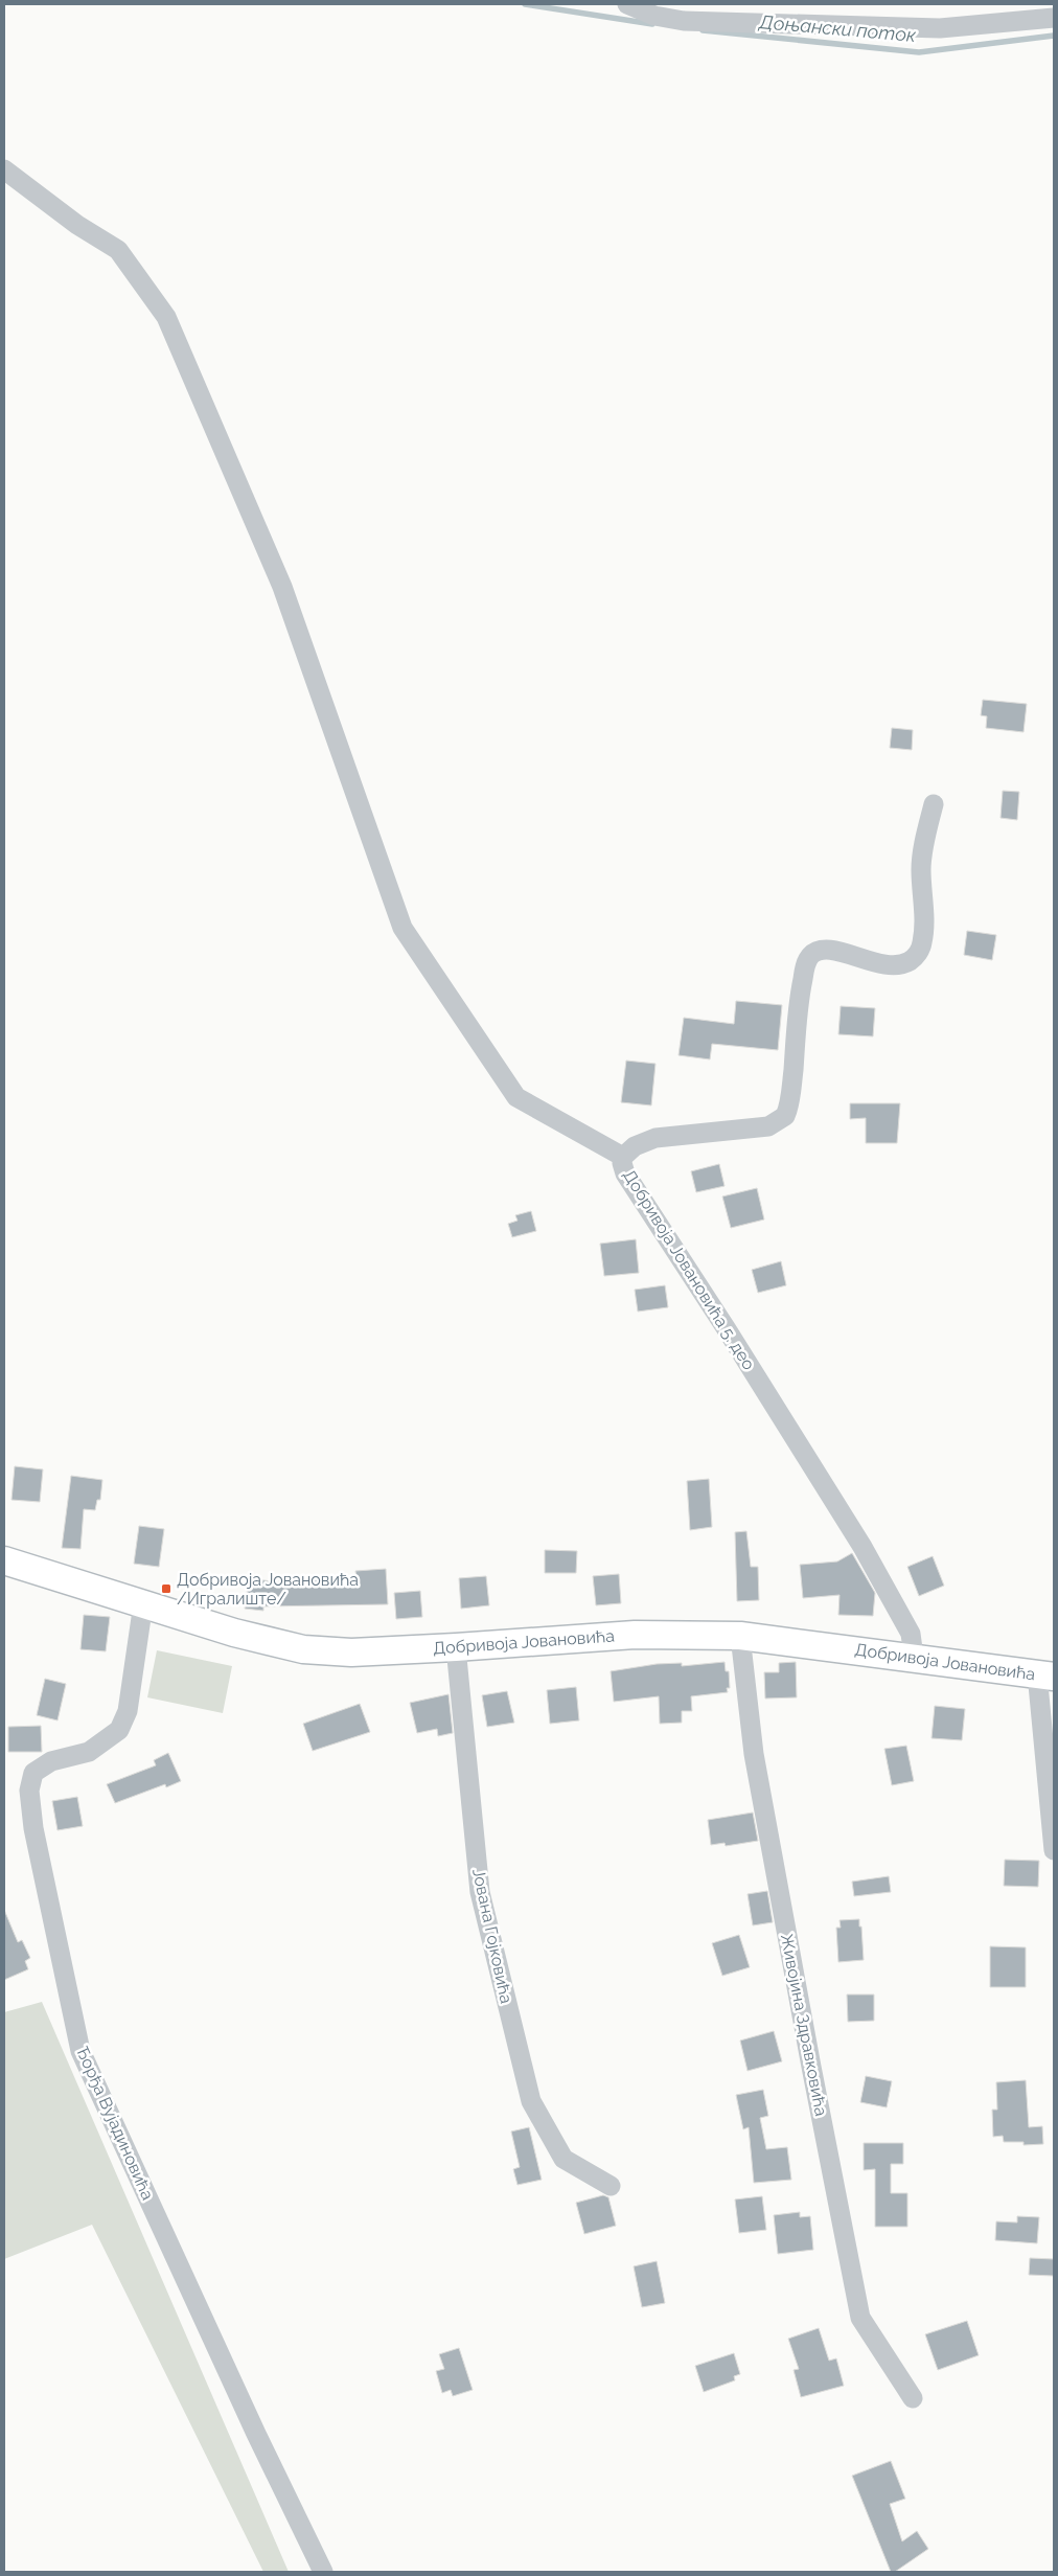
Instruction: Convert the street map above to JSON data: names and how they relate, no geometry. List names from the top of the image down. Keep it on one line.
{"streets":{"street":["Добривоја Јовановића 5. део","Добривоја Јовановића","Јована Гојковића","Живојина Здравковића","Ђорђа Вујадиновића"]},"crossings":[["Добривоја Јовановића 5. део","Добривоја Јовановића"],["Добривоја Јовановића","Јована Гојковића"],["Добривоја Јовановића","Живојина Здравковића"],["Добривоја Јовановића","Ђорђа Вујадиновића"]],"water":["Доњански поток"],"places":{"transit":["Добривоја Јовановића /Игралиште/"]}}
